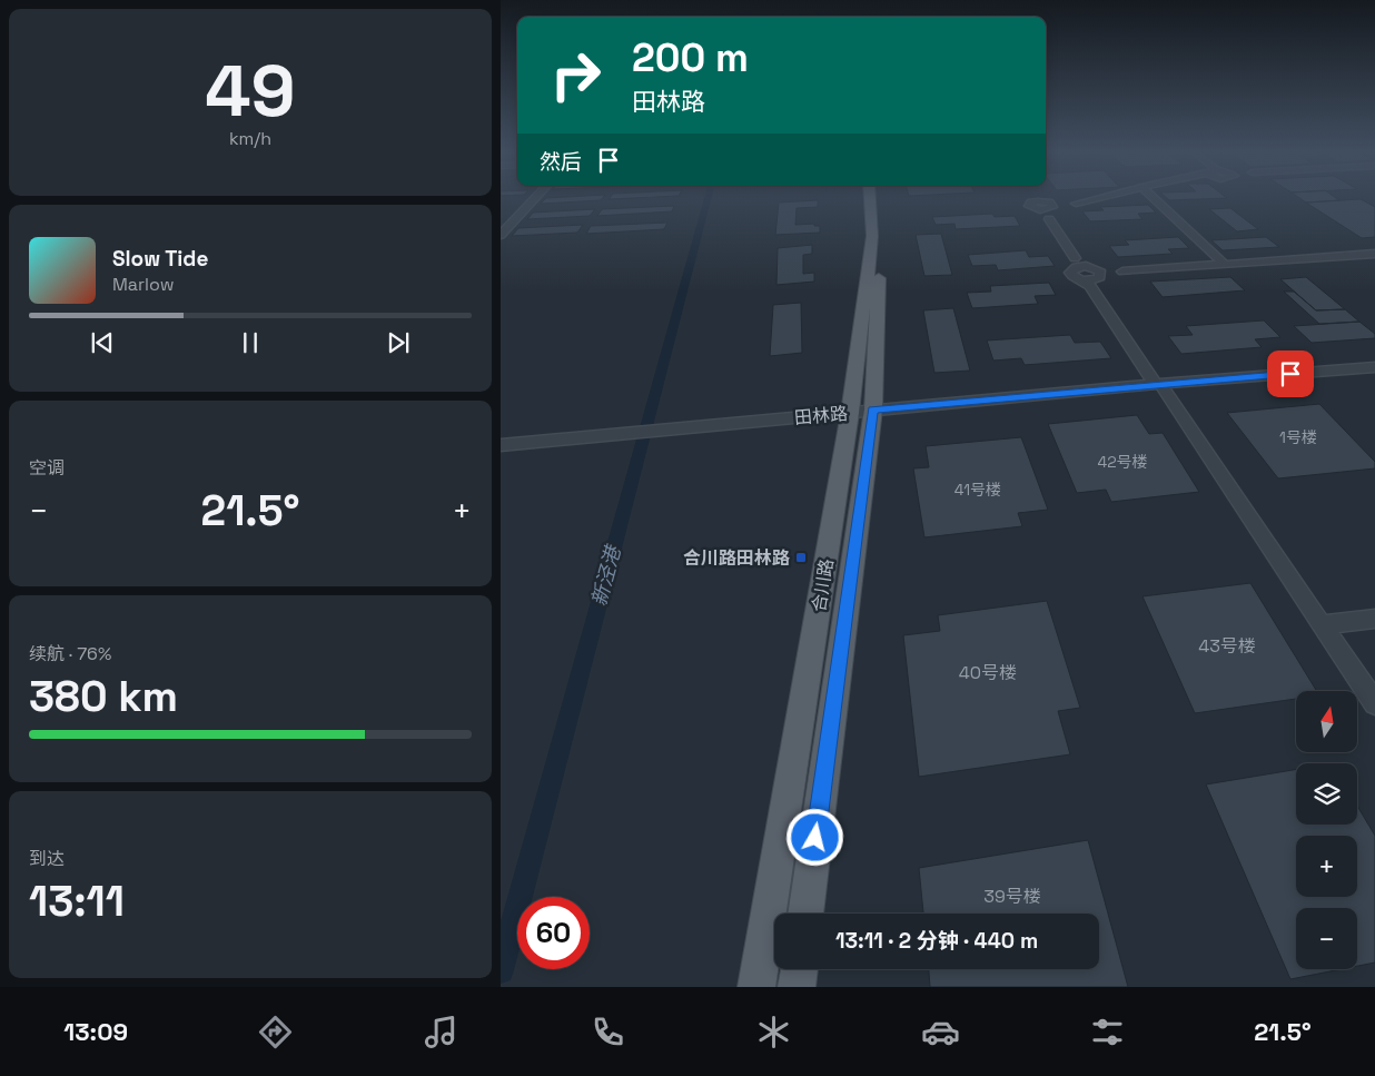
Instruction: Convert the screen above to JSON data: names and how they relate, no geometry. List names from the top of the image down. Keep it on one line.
{"streets":{"main road":["合川路"],"street":["田林路"]},"crossings":[["田林路","合川路"]],"water":["新泾港"],"places":{"transit":["合川路田林路"]},"house_numbers":["1号楼","42号楼","41号楼","43号楼","40号楼","39号楼"],"north":"top","page":{"tile":[["49","km/h"],"空调",["续航 · 76%","380 km"],["到达","13:11"]],"turn":["200 m","田林路"],"then":"然后","song":["Slow Tide","Marlow"],"heat":["−","21.5°","+"],"map_buttons":["+","−"],"limit":"60","trip":"13:11 · 2 分钟 · 440 m","tabs":["13:09","21.5°"]}}
